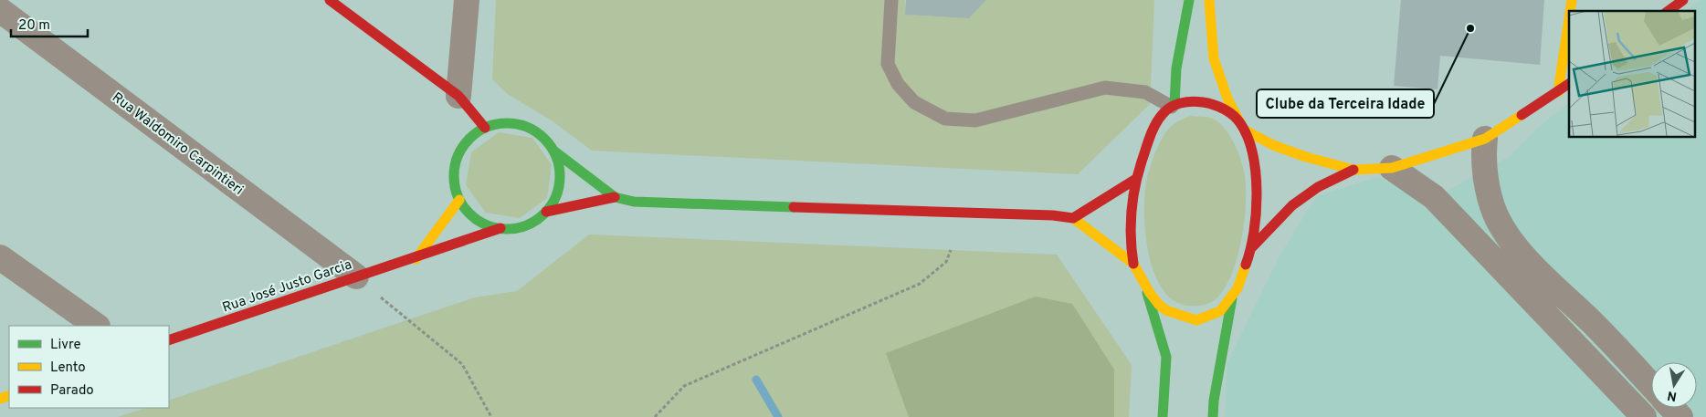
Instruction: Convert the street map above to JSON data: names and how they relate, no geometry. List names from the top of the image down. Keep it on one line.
{"streets":{"street":["Rua Waldomiro Carpintieri","Rua José Justo Garcia"]},"crossings":[["Rua Waldomiro Carpintieri","Rua José Justo Garcia"]],"places":["Clube da Terceira Idade"],"legend":["Livre","Lento","Parado"],"scale_bar":"20 m","north":"bottom"}
